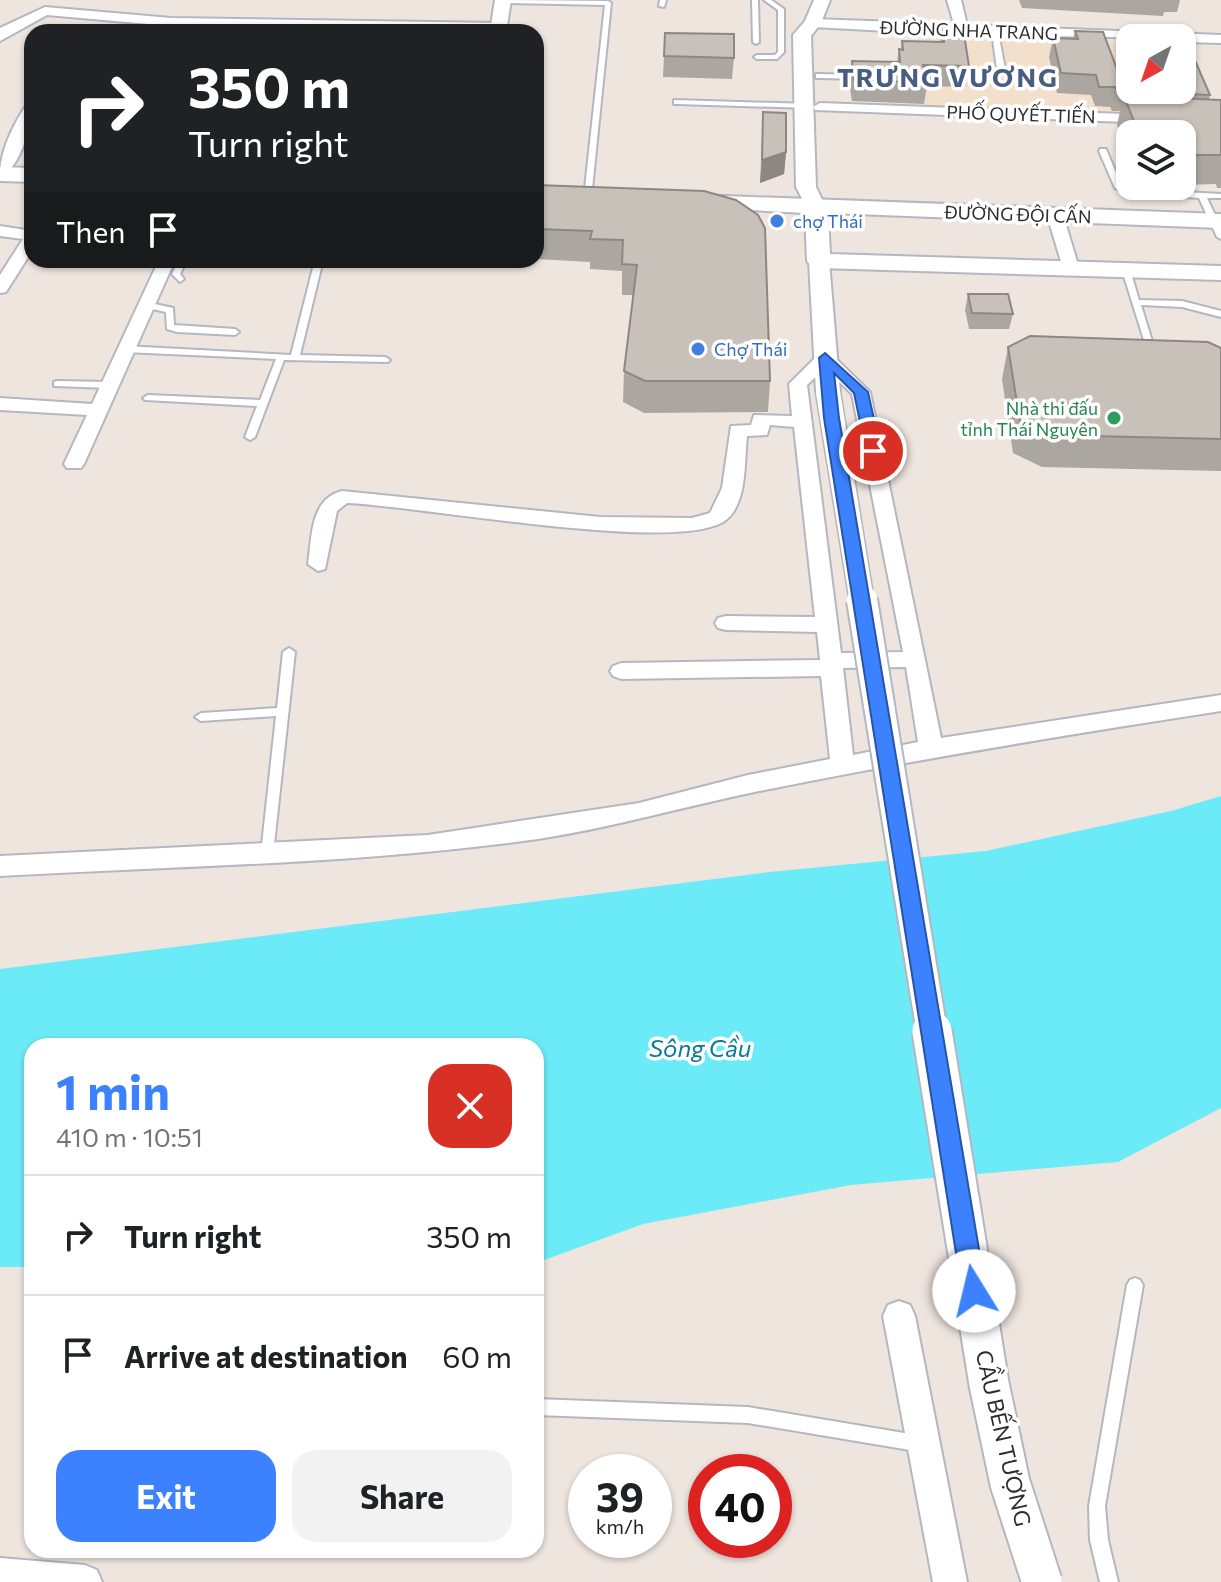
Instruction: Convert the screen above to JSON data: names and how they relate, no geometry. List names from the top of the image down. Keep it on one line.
{"streets":{"main road":["ĐƯỜNG ĐỘI CẤN"],"street":["ĐƯỜNG NHA TRANG","PHỐ QUYẾT TIẾN","CẦU BẾN TƯỢNG"]},"districts":["TRƯNG VƯƠNG"],"water":["Sông Cầu"],"places":["chợ Thái","Chợ Thái","Nhà thi đấu tỉnh Thái Nguyên"],"north":"bottom left","page":{"turn":["350 m","Turn right"],"then":"Then","heading":["1 min","410 m · 10:51"],"list":[{"name":"Turn right","value":"350 m"},{"name":"Arrive at destination","value":"60 m"}],"buttons":["Exit","Share"],"speed":"39 km/h","limit":"40"}}
